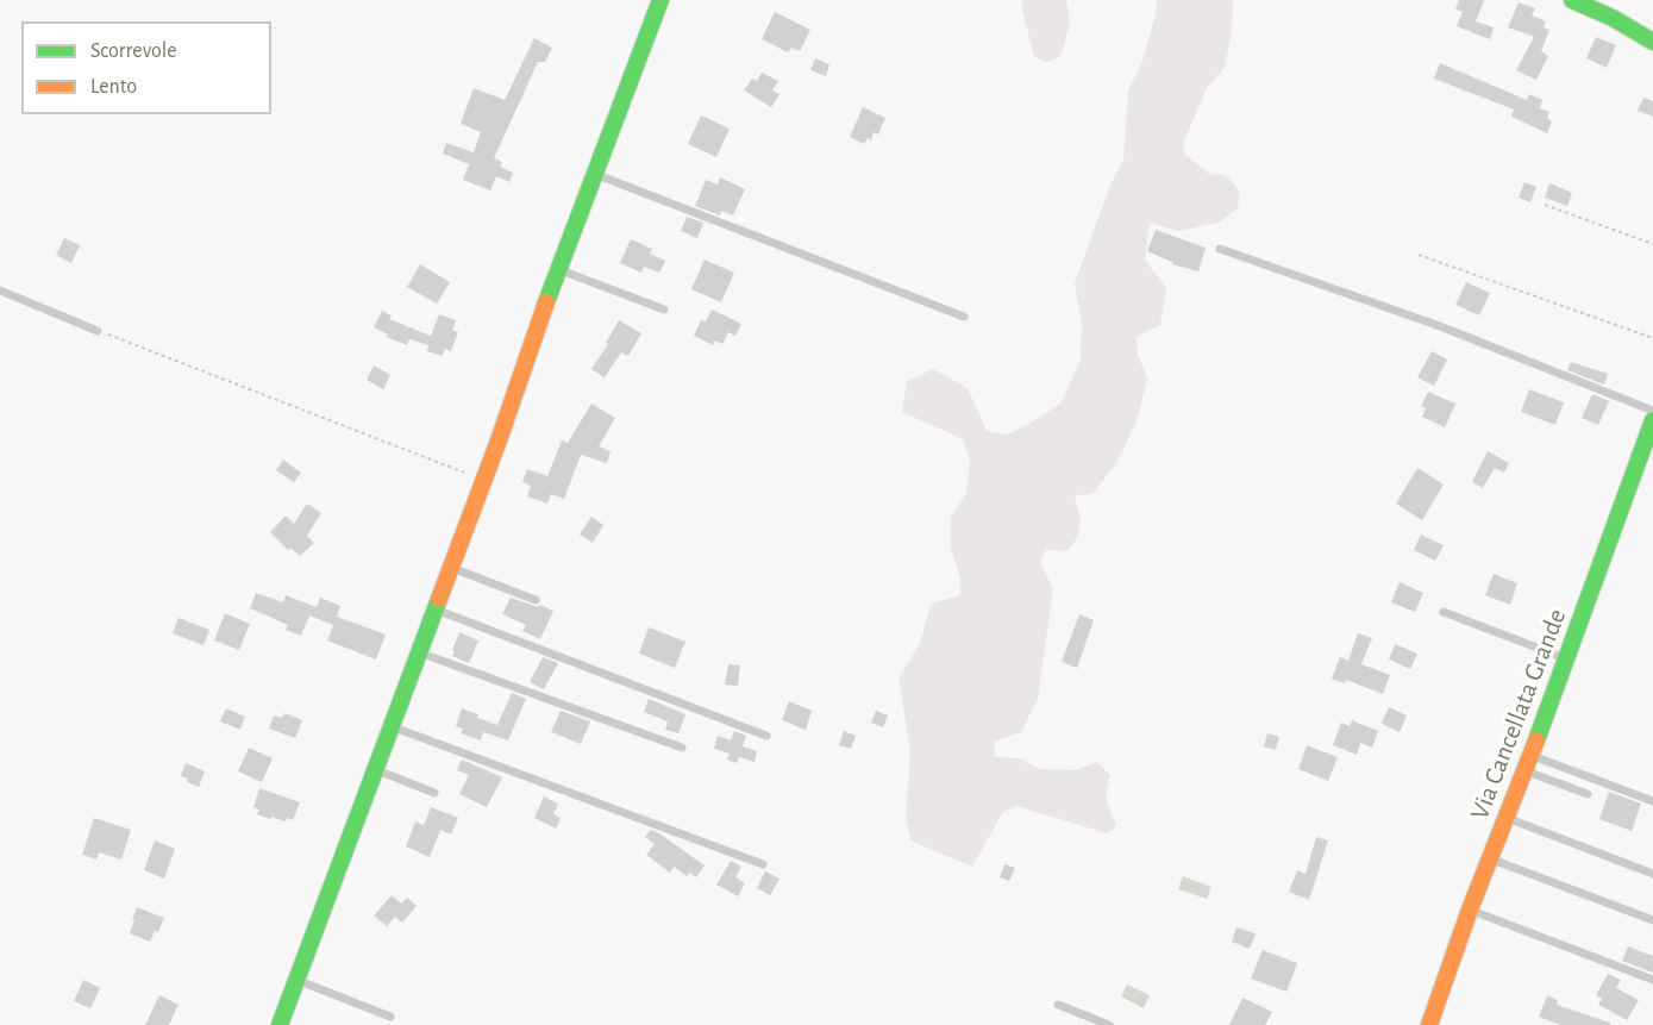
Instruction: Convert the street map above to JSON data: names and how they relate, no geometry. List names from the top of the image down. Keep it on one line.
{"streets":{"street":["Via Cancellata Grande"]},"legend":["Scorrevole","Lento"]}
